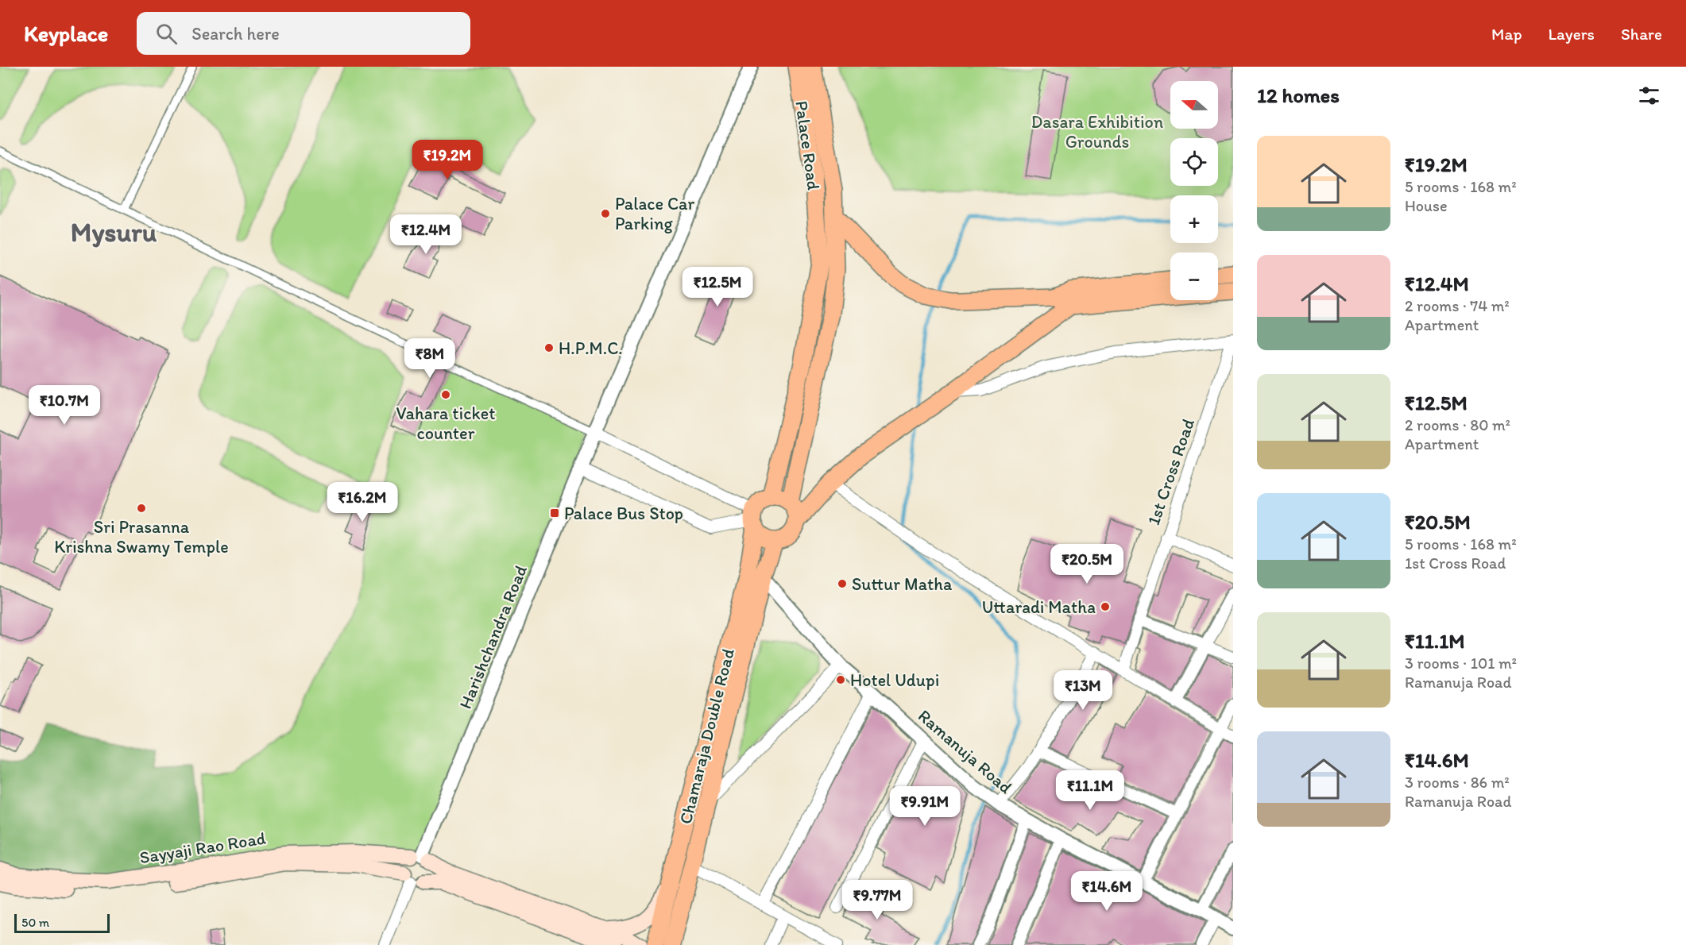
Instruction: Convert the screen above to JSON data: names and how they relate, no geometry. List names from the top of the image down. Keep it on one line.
{"streets":{"main road":["Palace Road","Chamaraja Double Road","Sayyaji Rao Road"],"street":["1st Cross Road","Harishchandra Road","Ramanuja Road"]},"crossings":[["Palace Road","Chamaraja Double Road"],["Harishchandra Road","Sayyaji Rao Road"]],"districts":["Mysuru"],"parks":["Dasara Exhibition Grounds"],"places":{"other":["Palace Car Parking","H.P.M.C.","Vahara ticket counter","Sri Prasanna Krishna Swamy Temple","Suttur Matha","Uttaradi Matha","Hotel Udupi"],"transit":["Palace Bus Stop"]},"scale_bar":"50 m","north":"left","page":{"header":"Keyplace","search":"Search here","nav":["Map","Layers","Share"],"heading":"12 homes","map_buttons":["+","−"],"list":[{"name":"₹19.2M","note":"5 rooms · 168 m² · House"},{"name":"₹12.4M","note":"2 rooms · 74 m² · Apartment"},{"name":"₹12.5M","note":"2 rooms · 80 m² · Apartment"},{"name":"₹20.5M","note":"5 rooms · 168 m² · 1st Cross Road"},{"name":"₹11.1M","note":"3 rooms · 101 m² · Ramanuja Road"},{"name":"₹14.6M","note":"3 rooms · 86 m² · Ramanuja Road"}],"price":["₹19.2M","₹12.4M","₹12.5M","₹8M","₹10.7M","₹16.2M","₹20.5M","₹13M","₹11.1M","₹9.91M","₹14.6M","₹9.77M"],"scale":"50 m"}}
